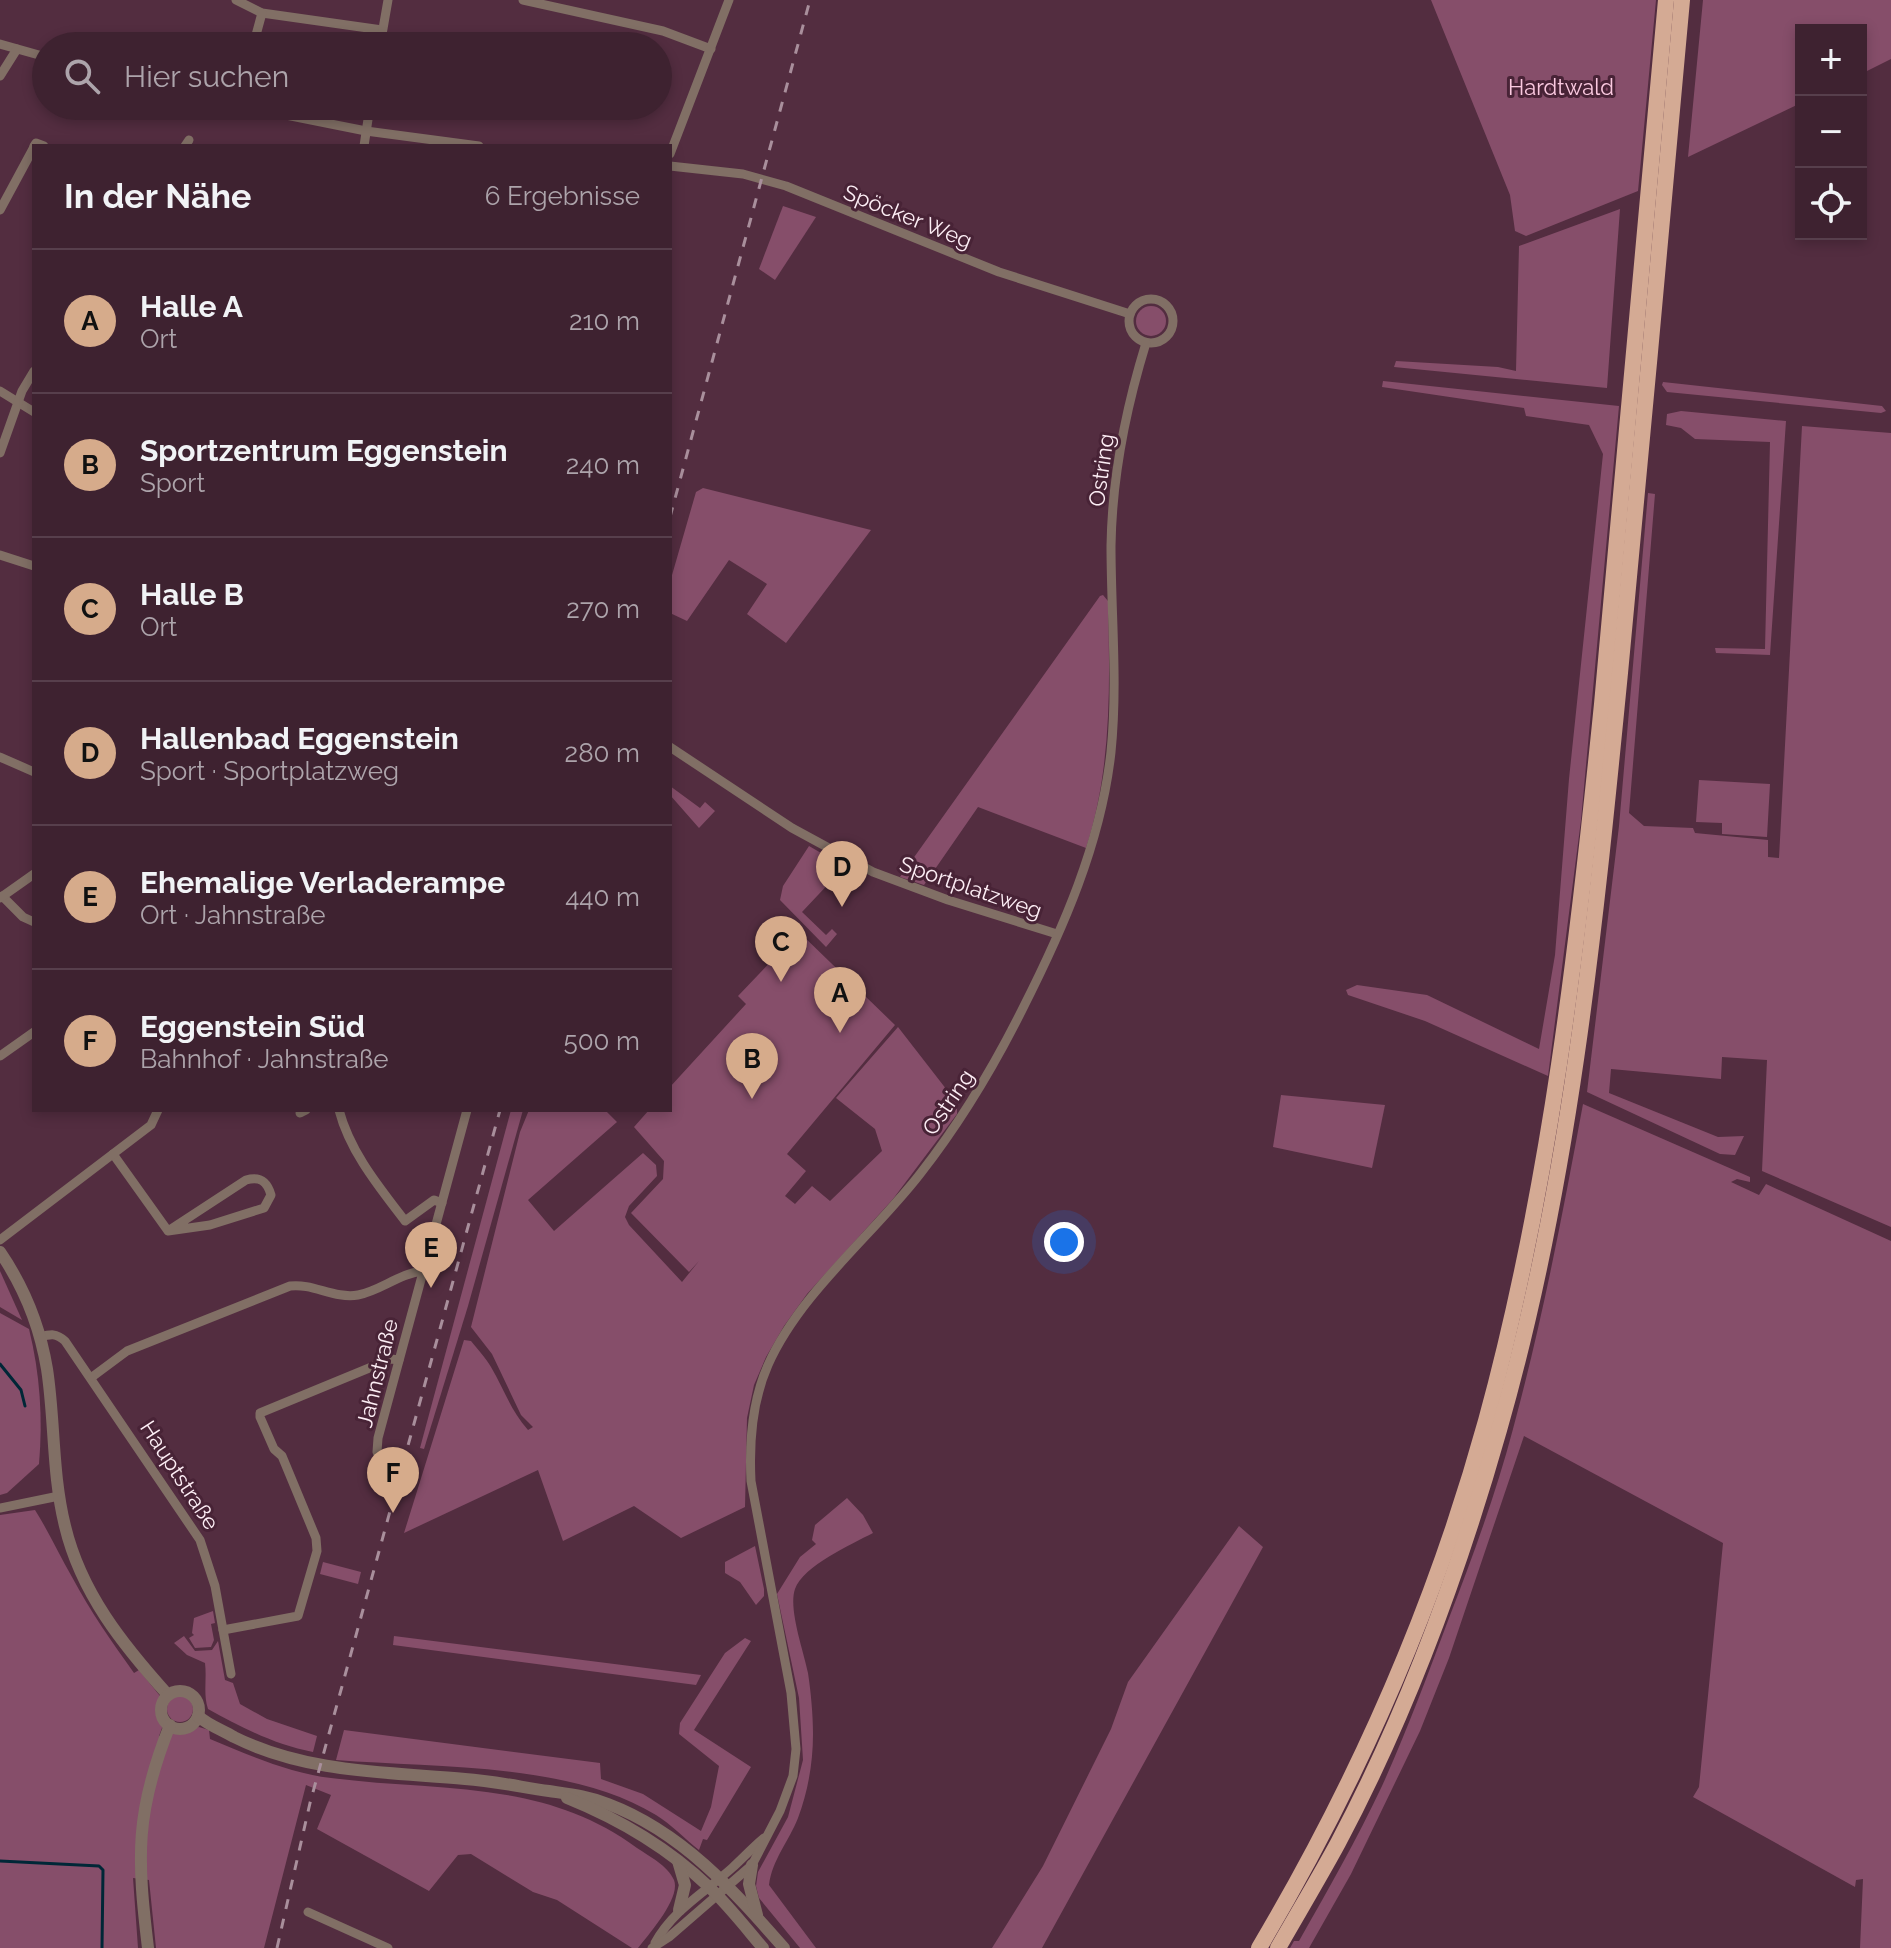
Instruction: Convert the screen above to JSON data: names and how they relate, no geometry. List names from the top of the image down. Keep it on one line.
{"streets":{"street":["Spöcker Weg","Ostring","Sportplatzweg","Jahnstraße","Hauptstraße"]},"crossings":[["Spöcker Weg","Ostring"],["Ostring","Sportplatzweg"]],"parks":["Hardtwald"],"page":{"map_buttons":["+","−"],"search":"Hier suchen","heading":["In der Nähe","6 Ergebnisse"],"list":[{"mark":"A","name":"Halle A","note":"Ort","value":"210 m"},{"mark":"B","name":"Sportzentrum Eggenstein","note":"Sport","value":"240 m"},{"mark":"C","name":"Halle B","note":"Ort","value":"270 m"},{"mark":"D","name":"Hallenbad Eggenstein","note":"Sport · Sportplatzweg","value":"280 m"},{"mark":"E","name":"Ehemalige Verladerampe","note":"Ort · Jahnstraße","value":"440 m"},{"mark":"F","name":"Eggenstein Süd","note":"Bahnhof · Jahnstraße","value":"500 m"}],"pins":["D","C","A","B","E","F"]}}
